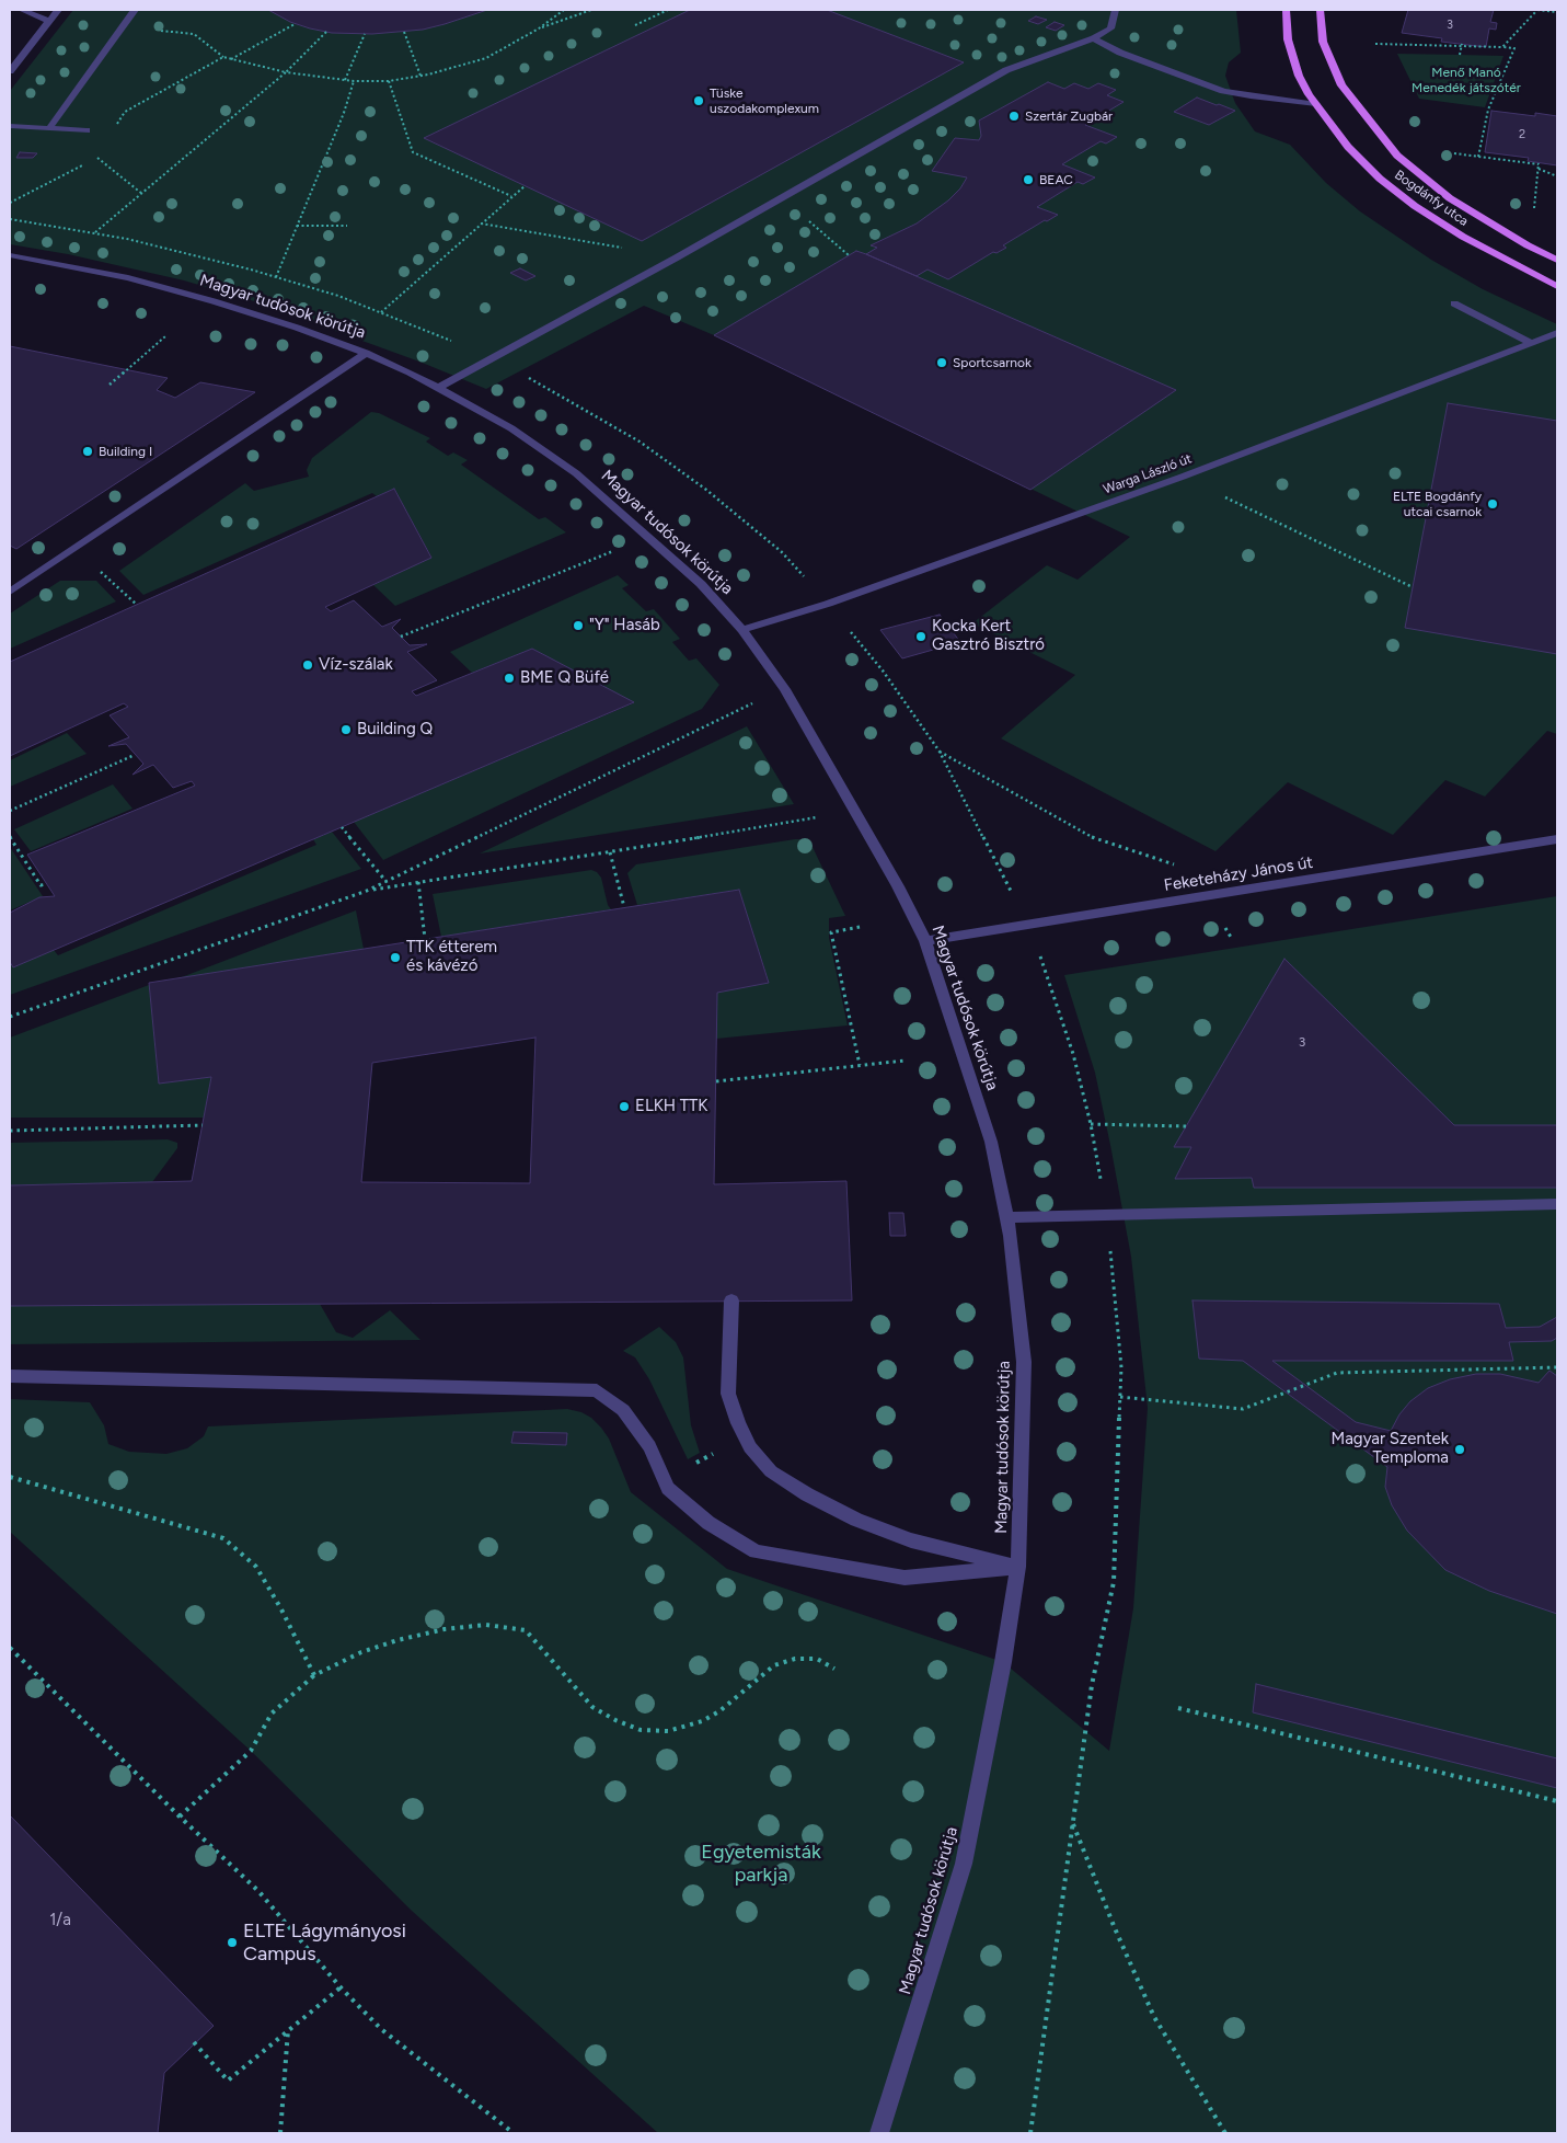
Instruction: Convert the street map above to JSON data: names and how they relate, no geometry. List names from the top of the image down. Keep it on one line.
{"streets":{"main road":["Bogdánfy utca"],"street":["Magyar tudósok körútja","Warga László út","Feketeházy János út"]},"crossings":[["Magyar tudósok körútja","Warga László út"],["Magyar tudósok körútja","Feketeházy János út"]],"parks":["Menő Manó Menedék játszótér","Egyetemisták parkja"],"places":["Tüske uszodakomplexum","Szertár Zugbár","BEAC","Sportcsarnok","Building I","ELTE Bogdánfy utcai csarnok","\"Y\" Hasáb","Kocka Kert Gasztró Bisztró","Víz-szálak","BME Q Büfé","Building Q","TTK étterem és kávézó","ELKH TTK","Magyar Szentek Temploma","ELTE Lágymányosi Campus"],"house_numbers":["3","2","3","1/a"]}
